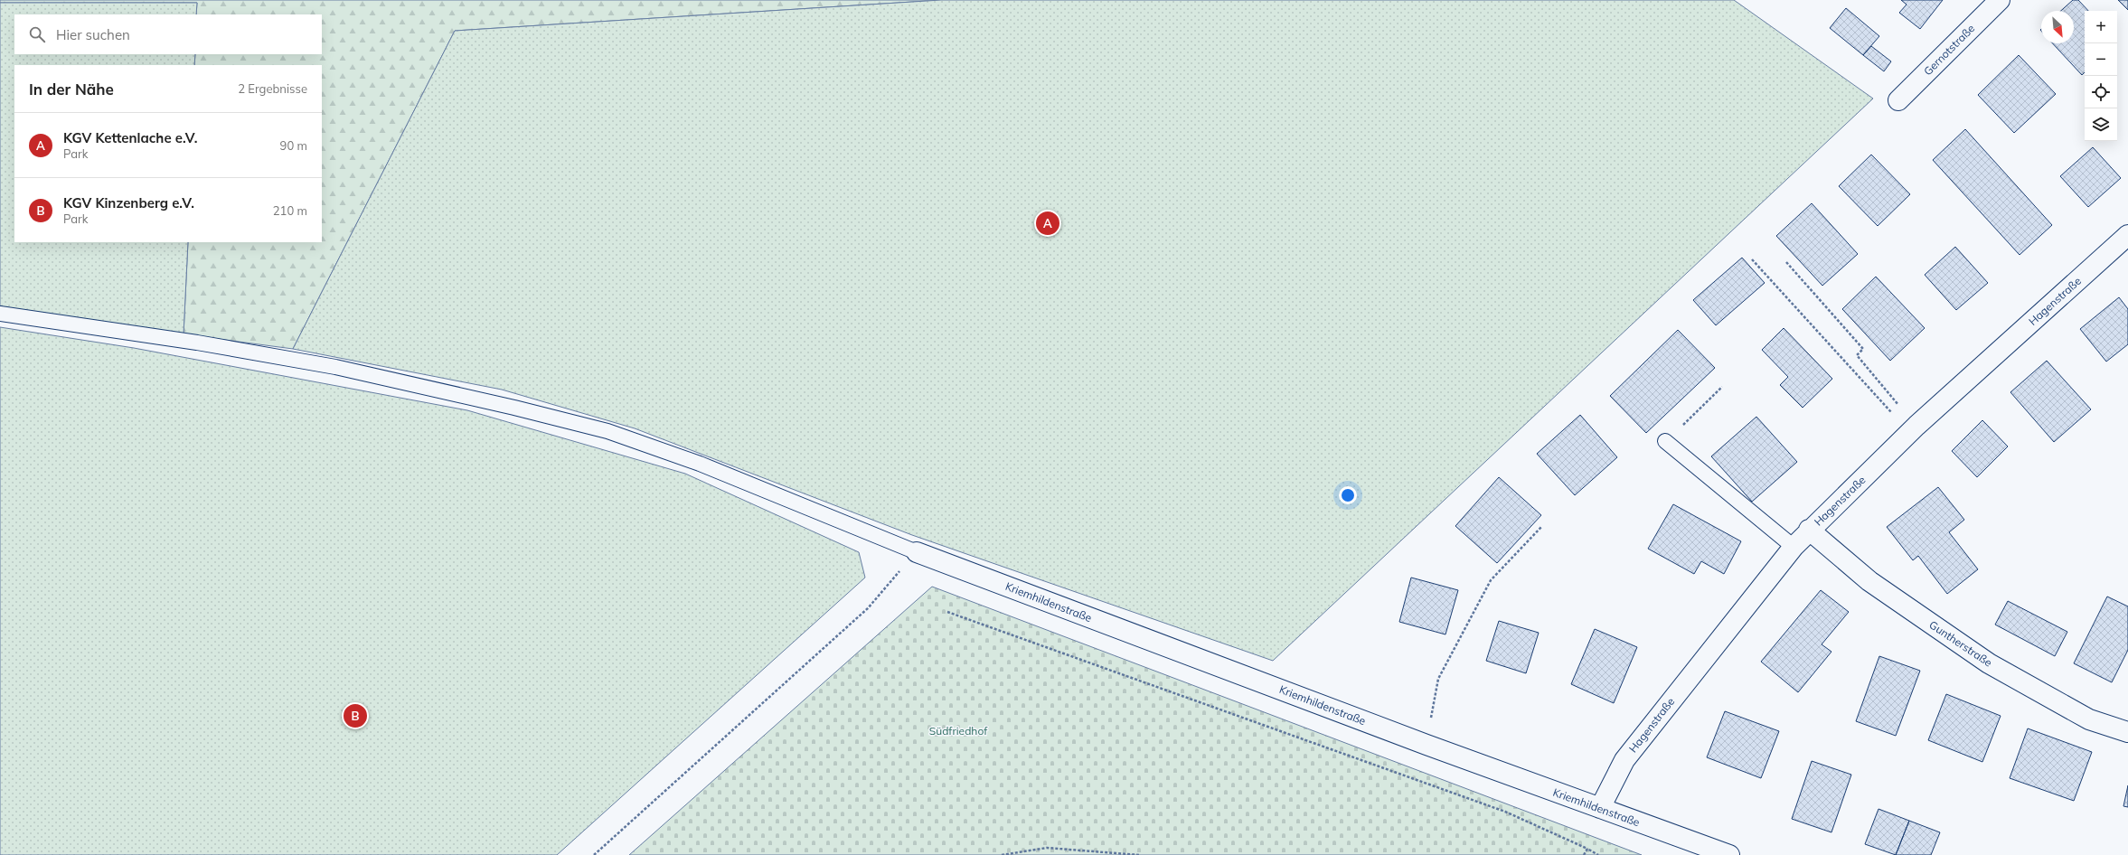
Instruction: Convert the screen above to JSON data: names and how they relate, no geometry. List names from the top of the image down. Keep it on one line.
{"streets":{"street":["Gernotstraße","Hagenstraße","Kriemhildenstraße","Guntherstraße"]},"crossings":[["Hagenstraße","Kriemhildenstraße"],["Hagenstraße","Guntherstraße"]],"parks":["Südfriedhof"],"north":"bottom right","page":{"map_buttons":["+","−"],"search":"Hier suchen","heading":["In der Nähe","2 Ergebnisse"],"list":[{"mark":"A","name":"KGV Kettenlache e.V.","note":"Park","value":"90 m"},{"mark":"B","name":"KGV Kinzenberg e.V.","note":"Park","value":"210 m"}],"pins":["A","B"]}}
